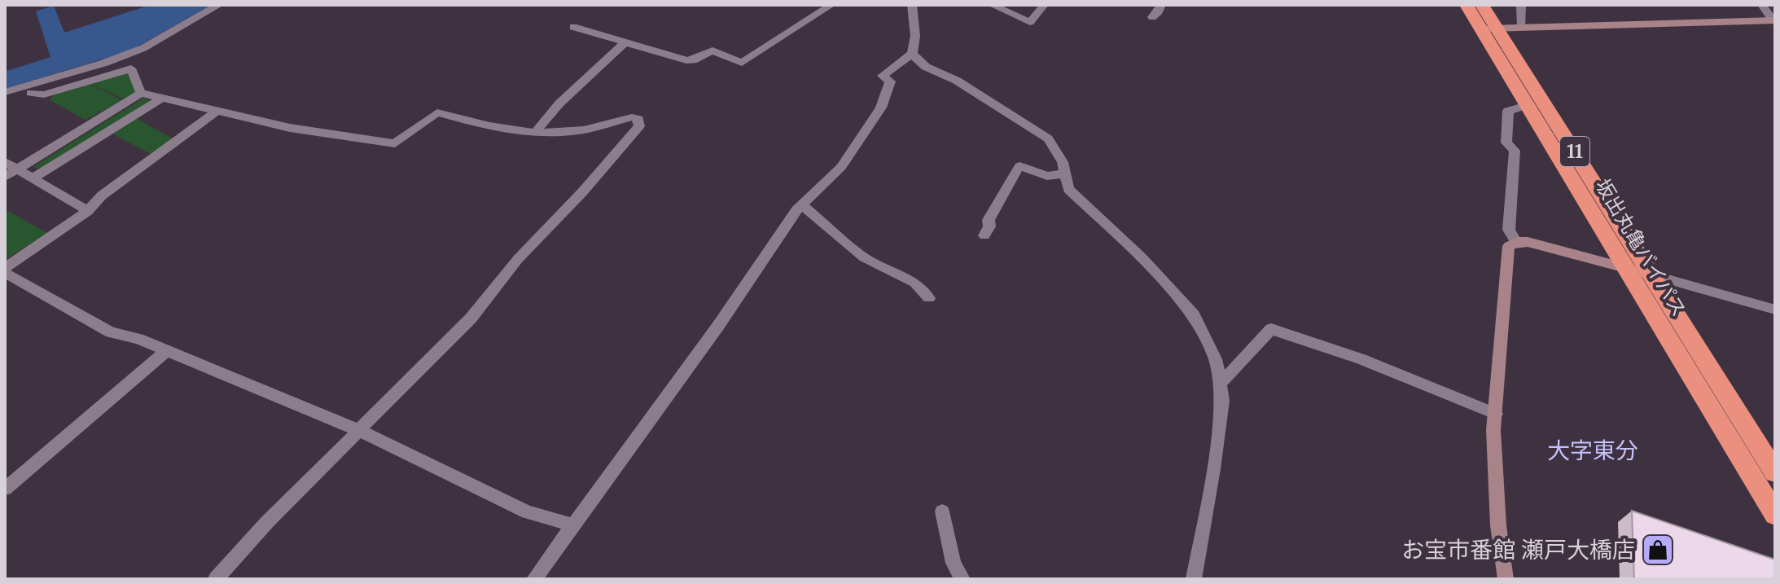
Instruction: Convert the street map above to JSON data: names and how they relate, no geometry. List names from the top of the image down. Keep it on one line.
{"streets":{"highway":["11","坂出丸亀バイパス"]},"districts":["大字東分"],"places":{"shop":["お宝市番館 瀬戸大橋店"]}}
